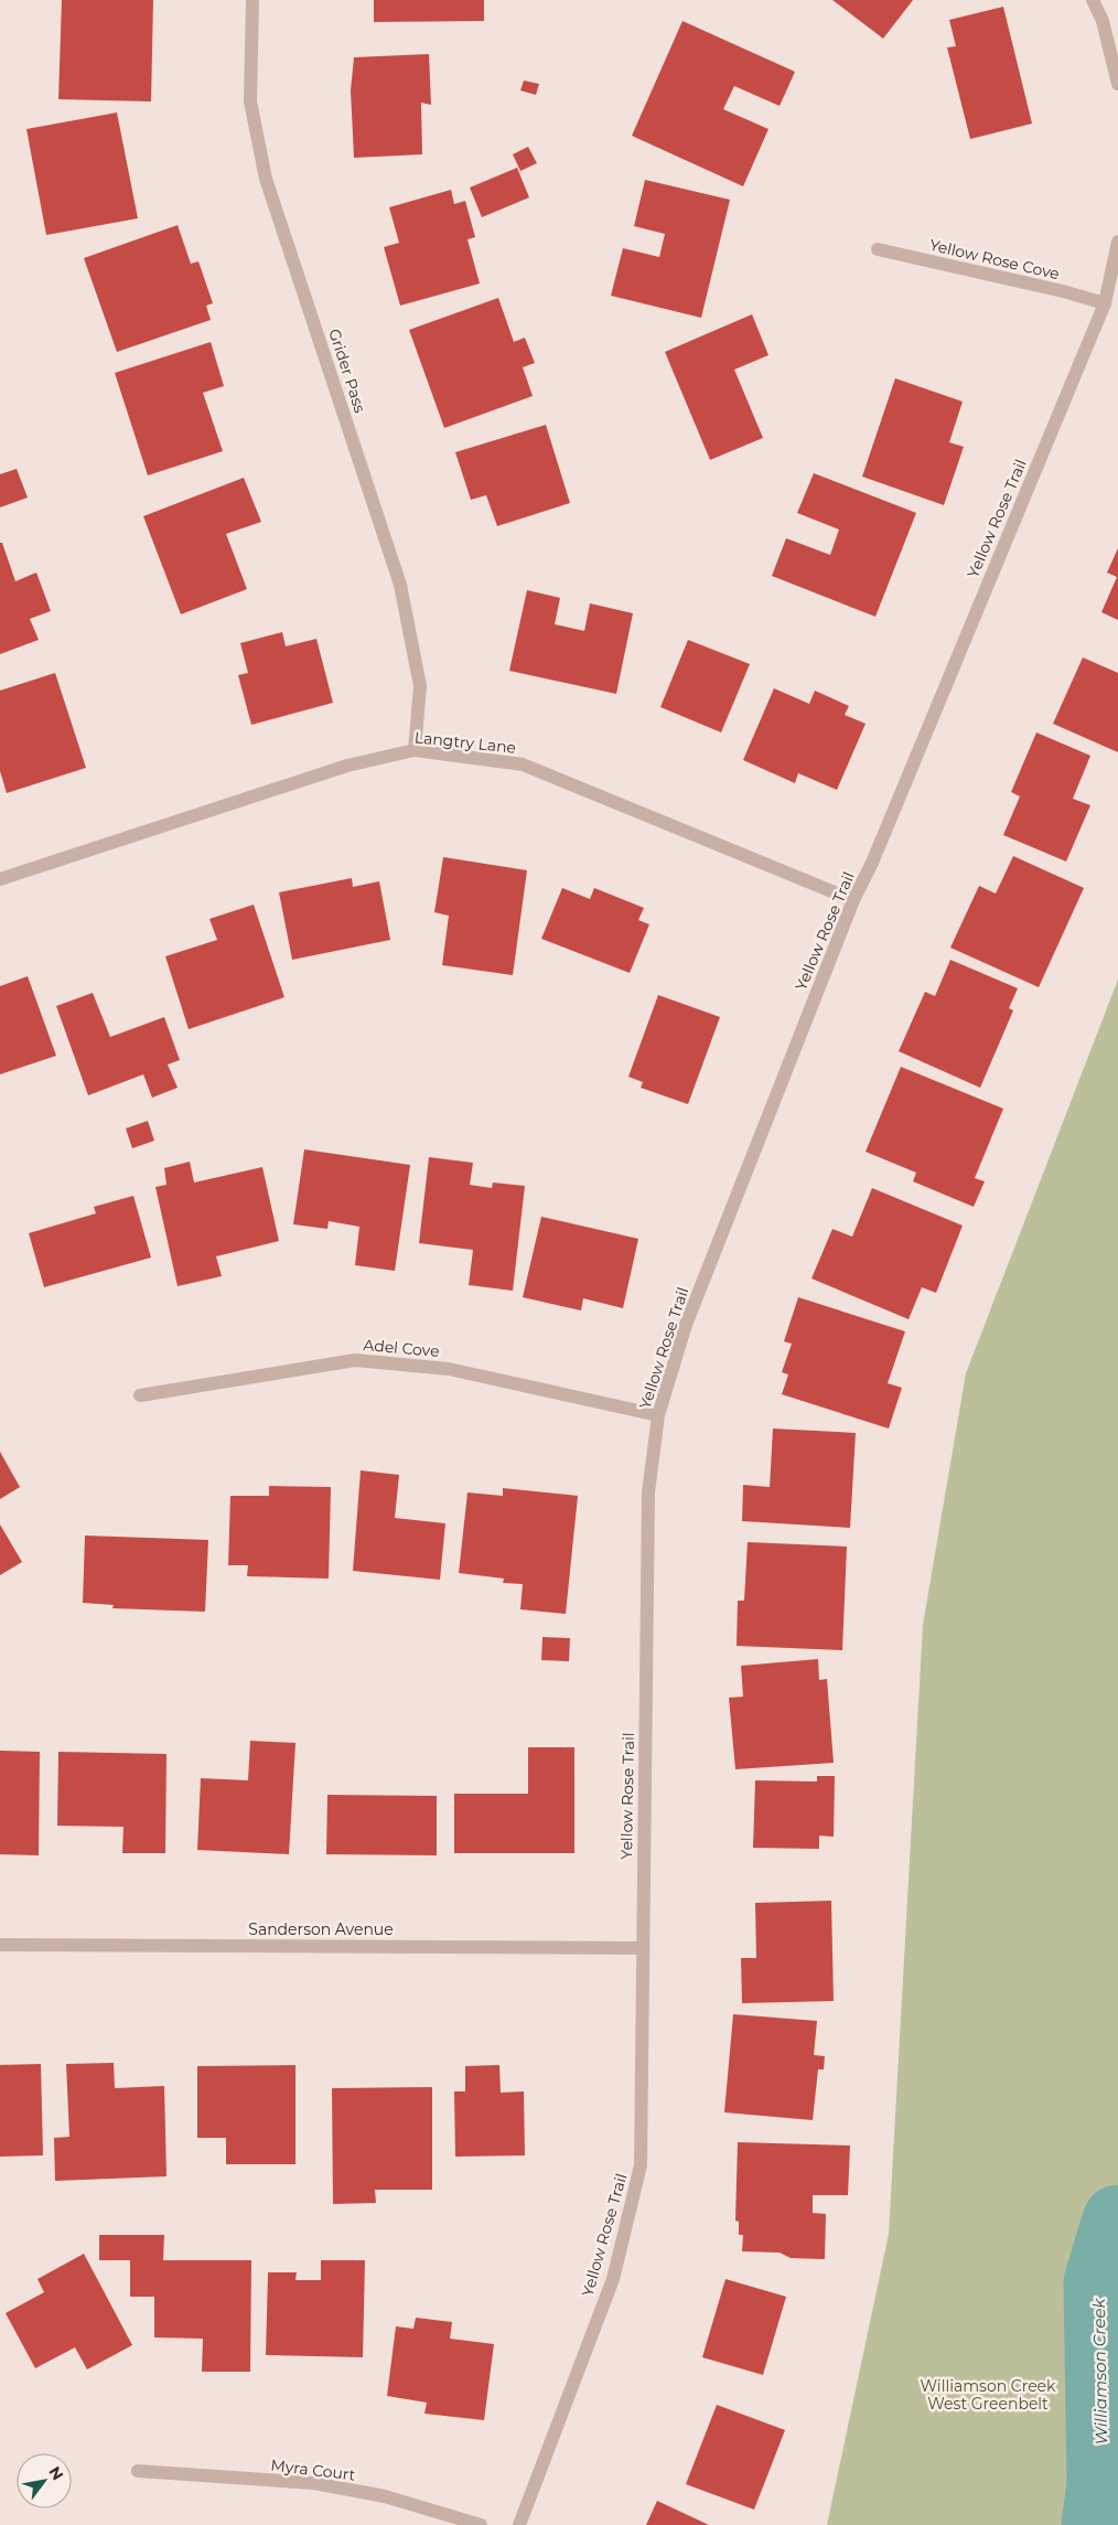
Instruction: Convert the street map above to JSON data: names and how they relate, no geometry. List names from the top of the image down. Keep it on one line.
{"streets":{"street":["Yellow Rose Cove","Grider Pass","Yellow Rose Trail","Langtry Lane","Adel Cove","Sanderson Avenue","Myra Court"]},"crossings":[["Yellow Rose Cove","Yellow Rose Trail"],["Grider Pass","Langtry Lane"],["Yellow Rose Trail","Langtry Lane"],["Yellow Rose Trail","Adel Cove"],["Yellow Rose Trail","Sanderson Avenue"]],"water":["Williamson Creek"],"parks":["Williamson Creek West Greenbelt"],"north":"top right"}
